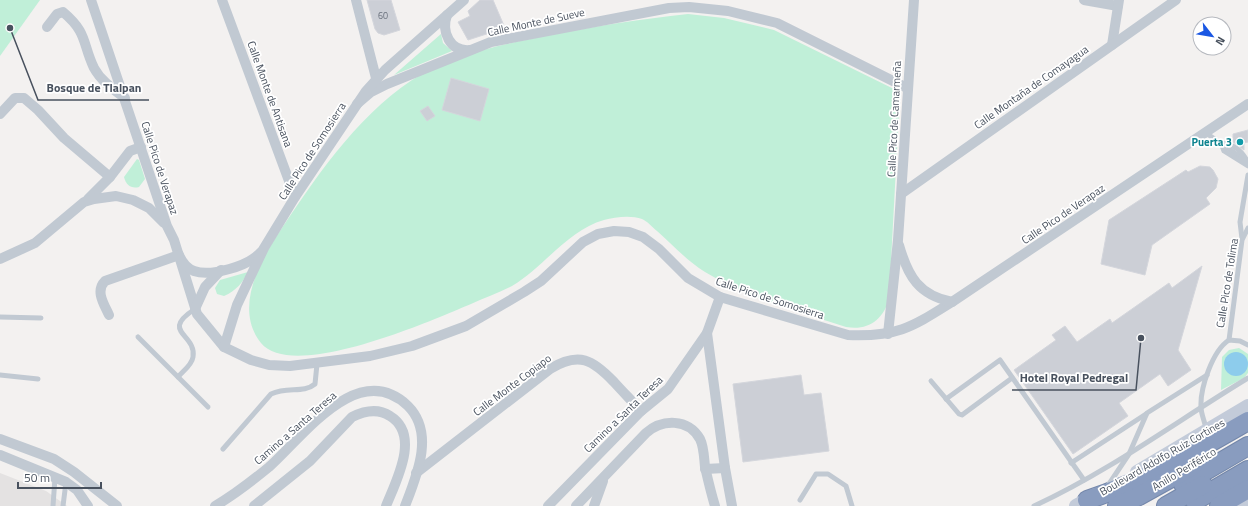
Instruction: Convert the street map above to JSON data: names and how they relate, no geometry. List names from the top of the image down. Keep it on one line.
{"streets":{"highway":["Anillo Periférico"],"main road":["Boulevard Adolfo Ruiz Cortines"],"street":["Calle Monte de Sueve","Calle Montaña de Comayagua","Calle Monte de Antisana","Calle Pico de Camarmeña","Calle Pico de Somosierra","Calle Pico de Verapaz","Calle Monte Copiapo","Camino a Santa Teresa"],"lane":["Calle Pico de Tolima"]},"crossings":[["Calle Monte de Sueve","Calle Pico de Camarmeña"],["Calle Monte de Sueve","Calle Pico de Somosierra"],["Calle Montaña de Comayagua","Calle Pico de Camarmeña"],["Calle Monte de Antisana","Calle Pico de Somosierra"],["Calle Pico de Camarmeña","Calle Pico de Somosierra"],["Calle Pico de Camarmeña","Calle Pico de Verapaz"],["Calle Pico de Somosierra","Calle Pico de Verapaz"],["Calle Pico de Somosierra","Camino a Santa Teresa"],["Calle Monte Copiapo","Camino a Santa Teresa"]],"places":["Bosque de Tlalpan","Puerta 3","Hotel Royal Pedregal"],"house_numbers":["60"],"scale_bar":"50 m","north":"bottom right"}
